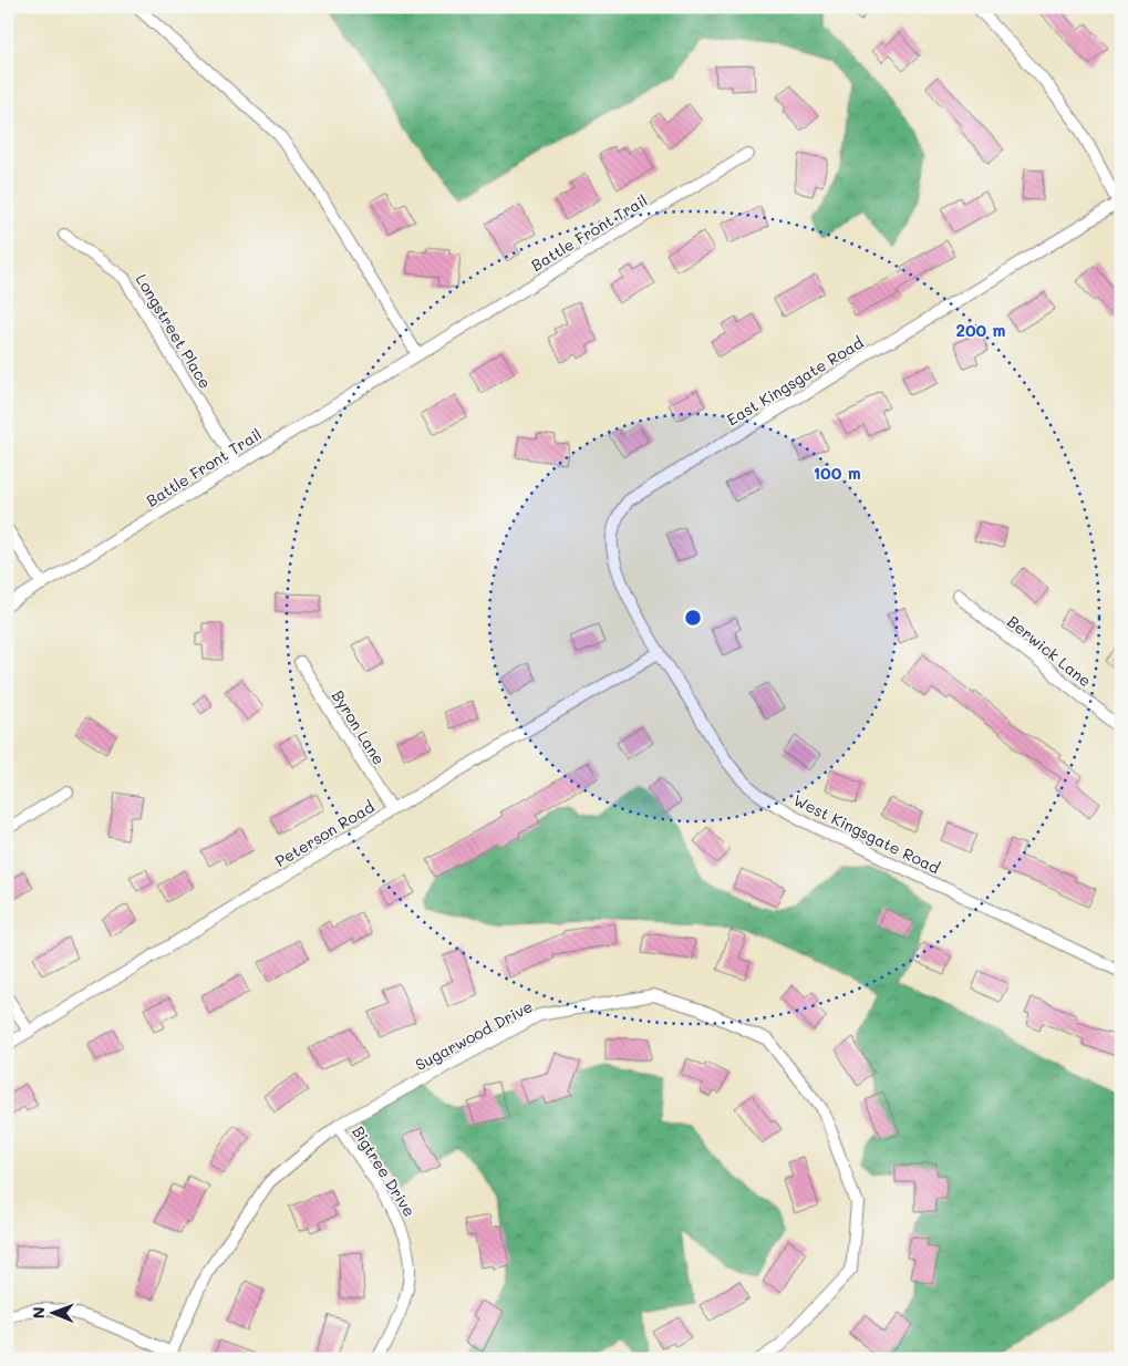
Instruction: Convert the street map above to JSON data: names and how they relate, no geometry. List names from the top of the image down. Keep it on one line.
{"streets":{"street":["Battle Front Trail","Longstreet Place","East Kingsgate Road","Berwick Lane","Byron Lane","Peterson Road","West Kingsgate Road","Sugarwood Drive","Bigtree Drive"]},"crossings":[["Battle Front Trail","Longstreet Place"],["East Kingsgate Road","Peterson Road"],["East Kingsgate Road","West Kingsgate Road"],["Byron Lane","Peterson Road"],["Peterson Road","West Kingsgate Road"],["Sugarwood Drive","Bigtree Drive"]],"north":"left","rings":["200 m","100 m"]}
